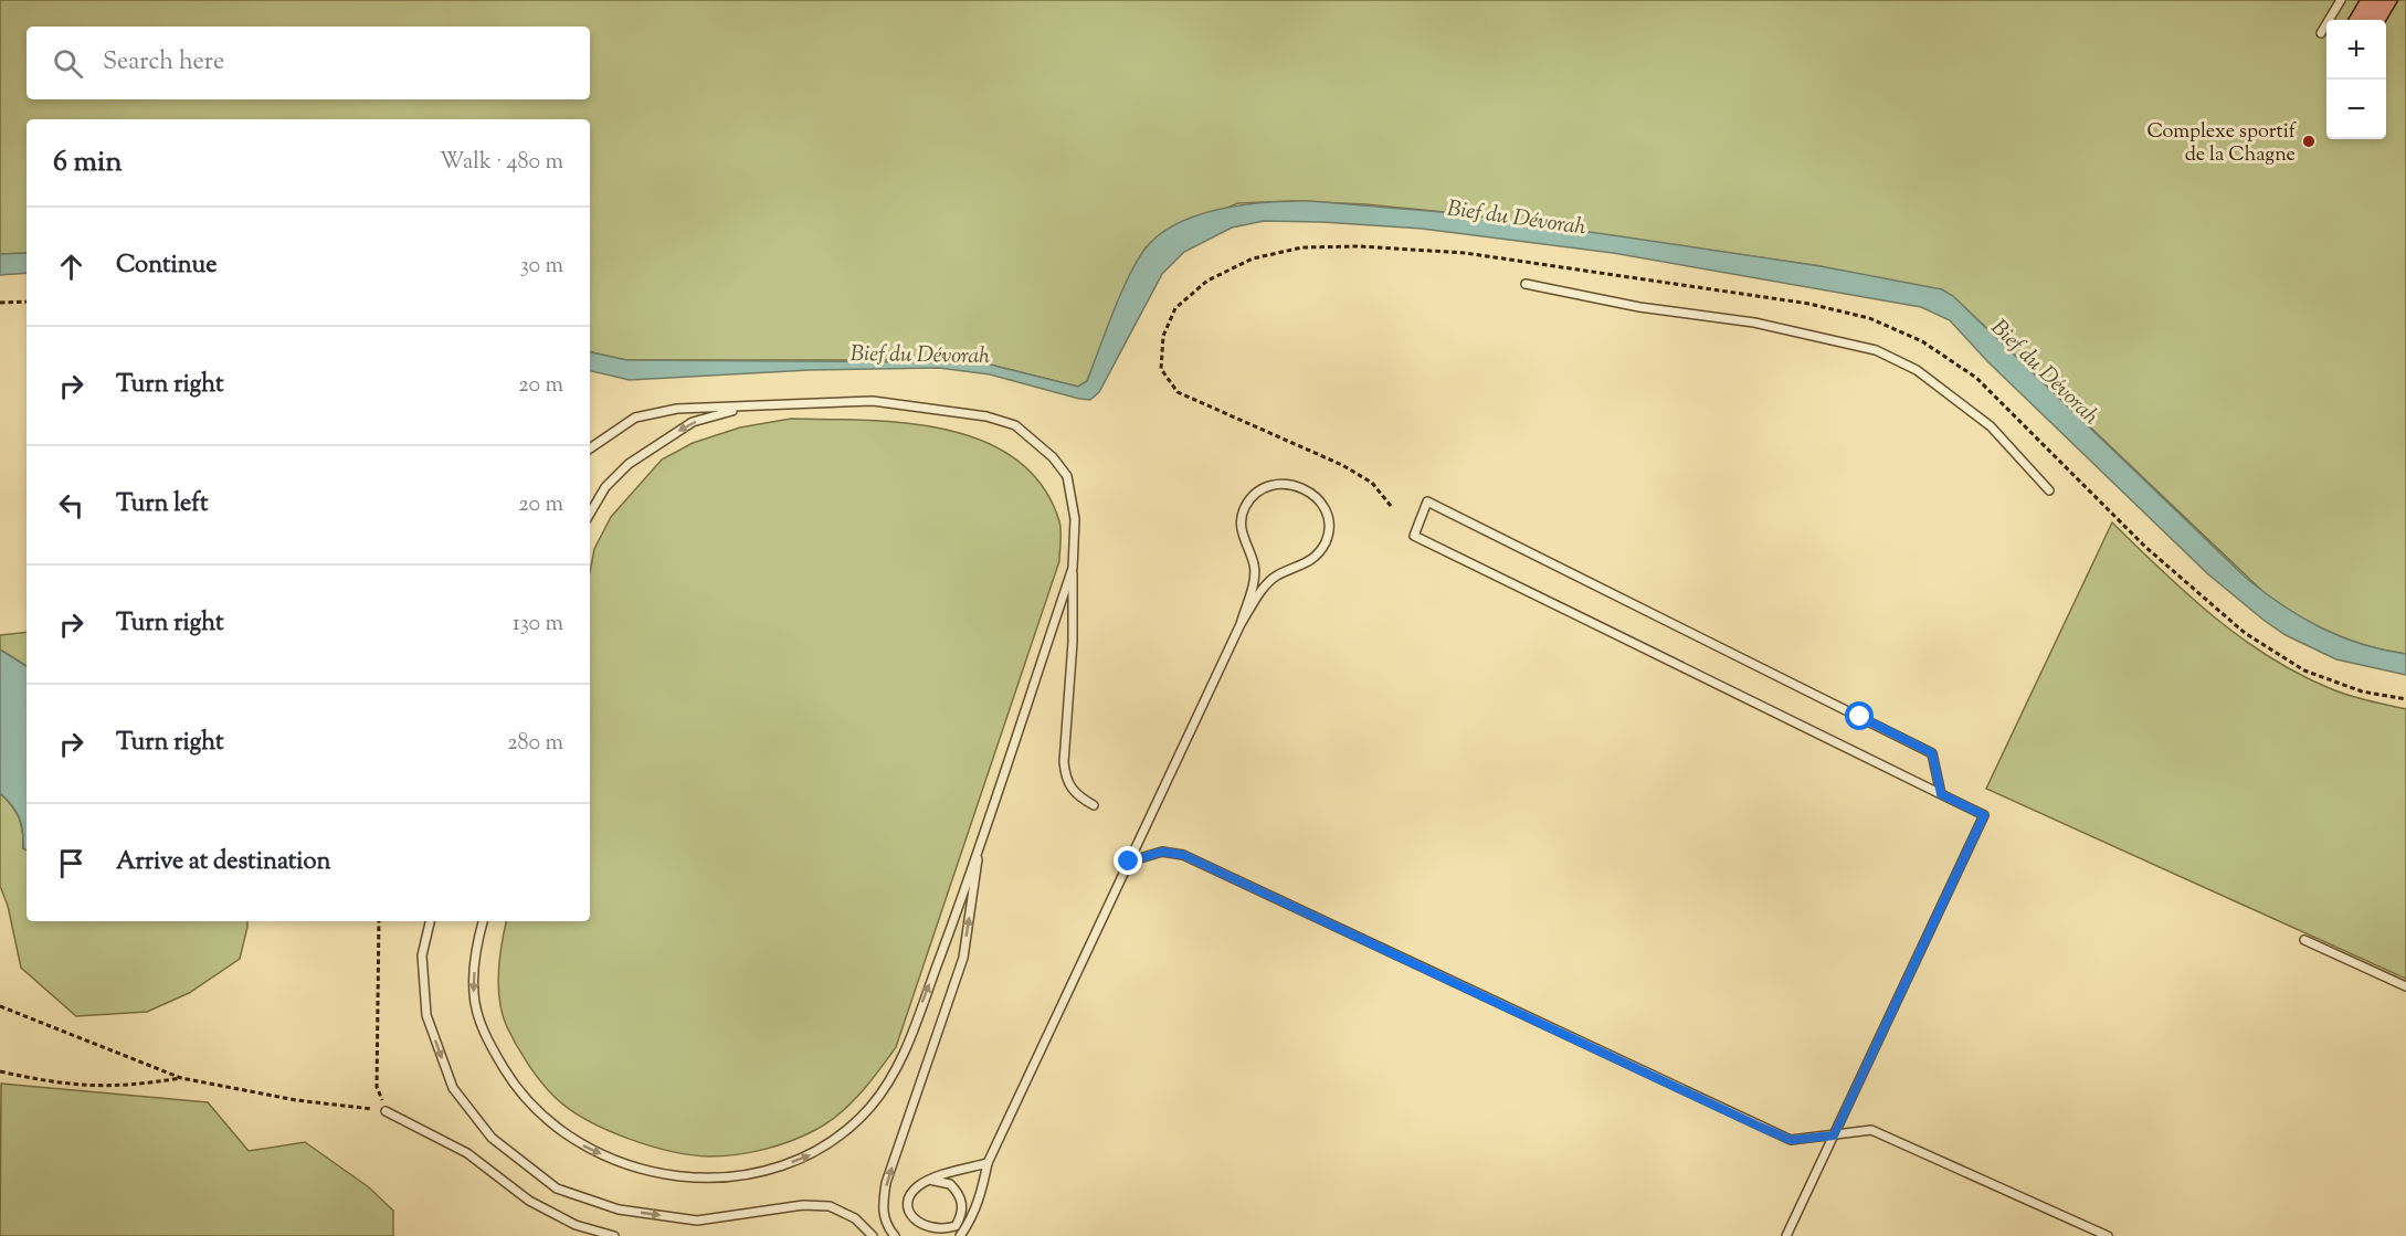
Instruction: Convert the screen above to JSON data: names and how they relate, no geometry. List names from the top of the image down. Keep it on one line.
{"water":["Bief du Dévorah"],"places":["Complexe sportif de la Chagne"],"page":{"map_buttons":["+","−"],"search":"Search here","heading":["6 min","Walk · 480 m"],"list":[["Continue","30 m"],["Turn right","20 m"],["Turn left","20 m"],["Turn right","130 m"],["Turn right","280 m"],"Arrive at destination"]}}
